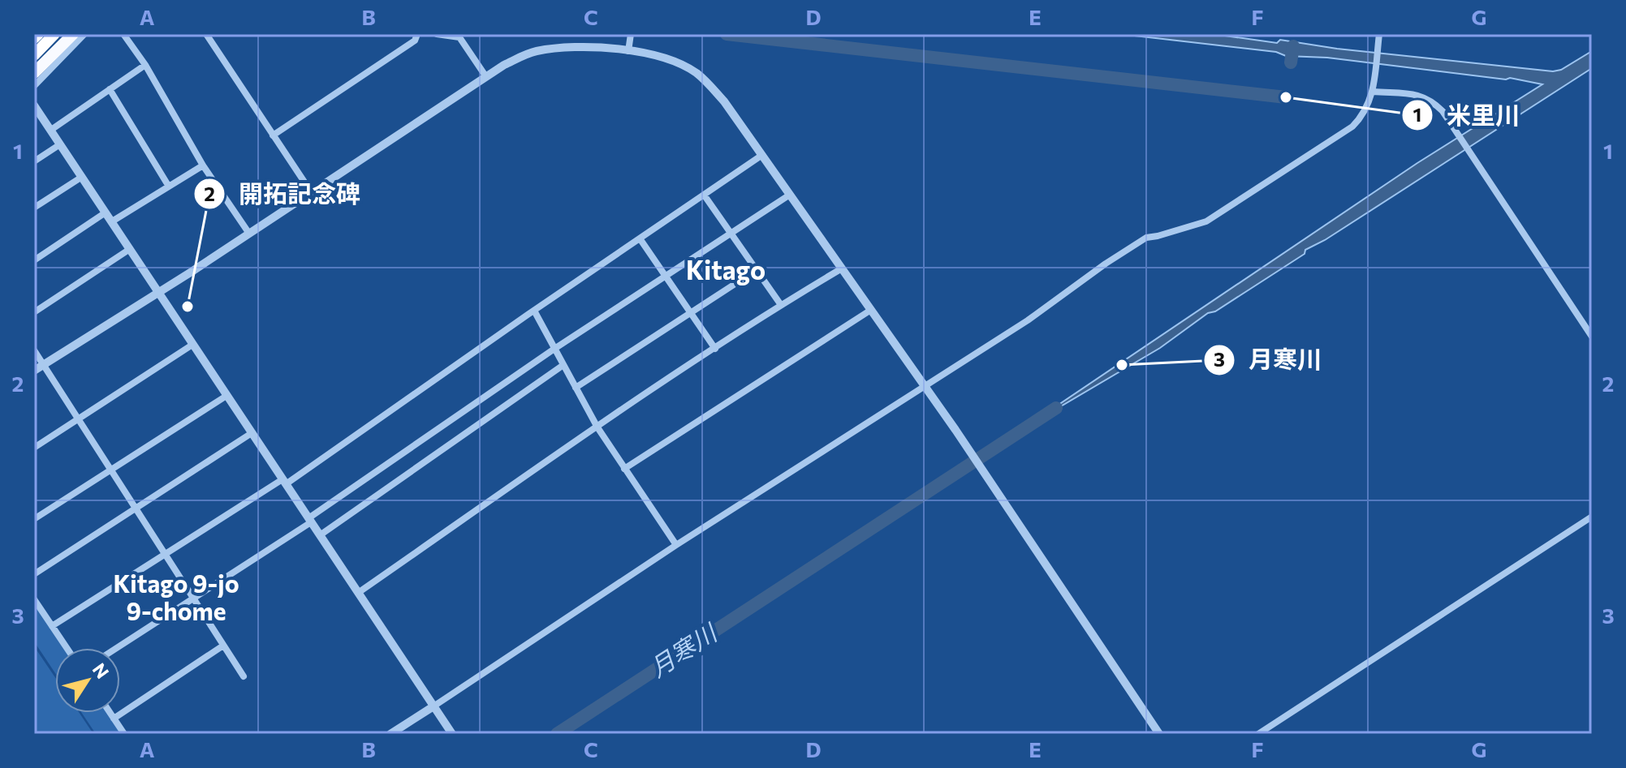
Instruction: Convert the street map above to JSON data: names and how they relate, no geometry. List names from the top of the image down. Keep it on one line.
{"districts":["Kitago","Kitago 9-jo 9-chome"],"water":["月寒川"],"places":["米里川","開拓記念碑","月寒川"],"north":"top right","grid":{"columns":["A","B","C","D","E","F","G"],"rows":["1","2","3"]}}
